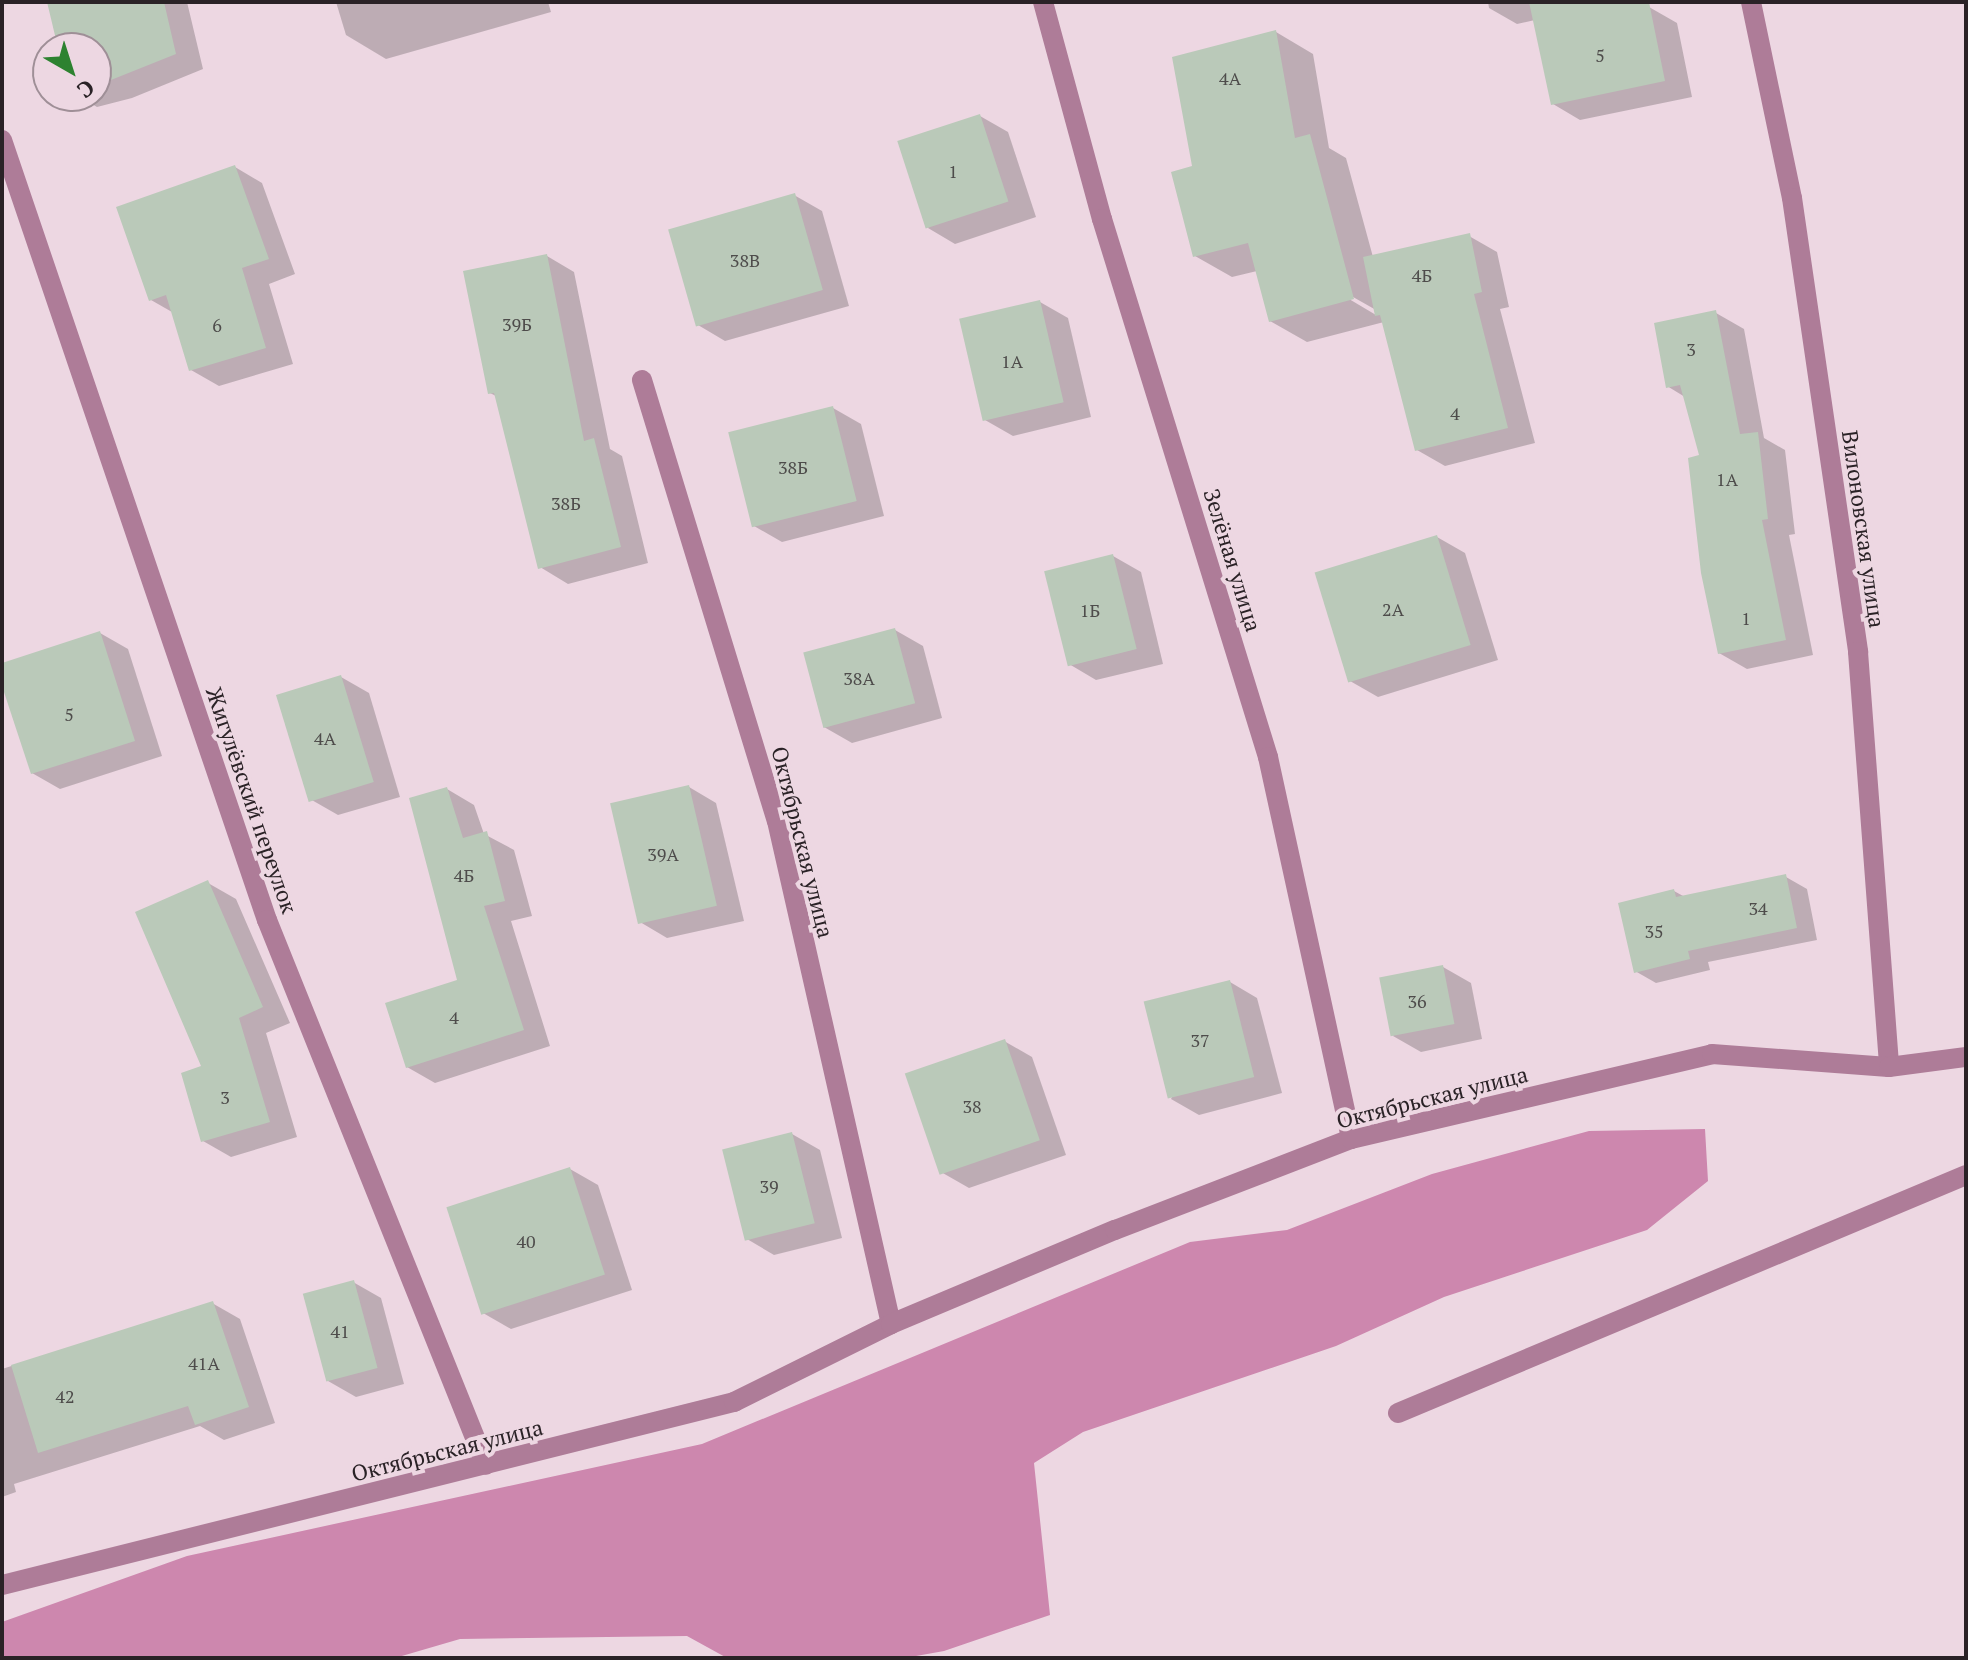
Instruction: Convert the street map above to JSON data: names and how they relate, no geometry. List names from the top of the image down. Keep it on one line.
{"streets":{"street":["Вилоновская улица","Зелёная улица","Жигулёвский переулок","Октябрьская улица"]},"crossings":[["Вилоновская улица","Октябрьская улица"],["Зелёная улица","Октябрьская улица"],["Жигулёвский переулок","Октябрьская улица"]],"house_numbers":["5","4А","1","38В","4Б","39Б","6","3","1А","4","38Б","1А","38Б","2А","1Б","1","38А","5","4А","39А","4Б","34","35","36","4","37","3","38","39","40","41","41А","42"],"north":"bottom right"}
